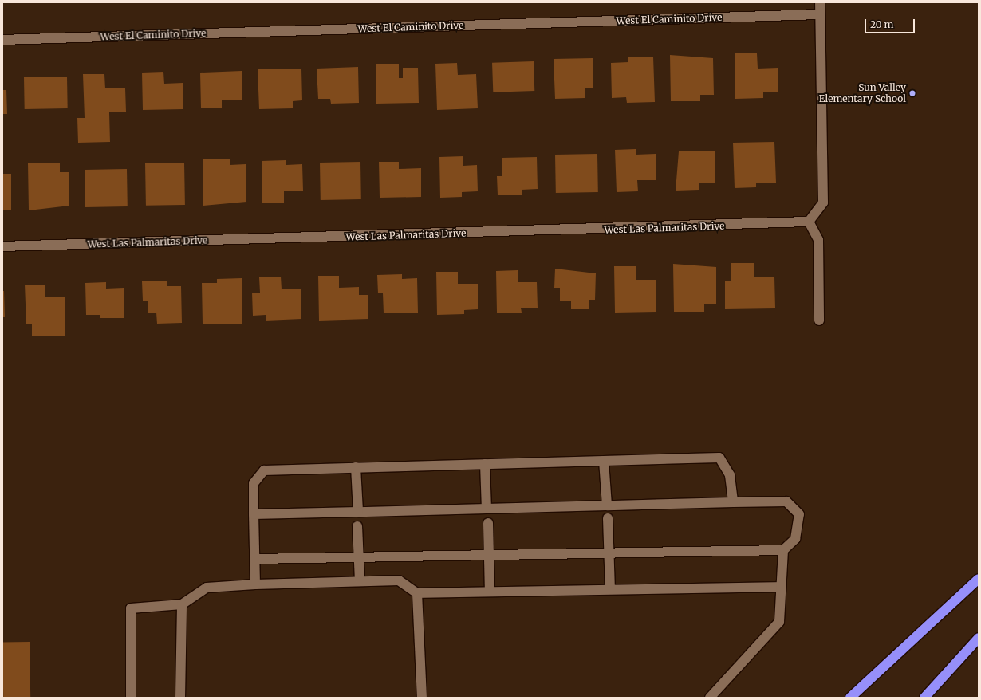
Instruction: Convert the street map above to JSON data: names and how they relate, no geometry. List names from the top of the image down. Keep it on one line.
{"streets":{"street":["West El Caminito Drive","West Las Palmaritas Drive"]},"places":["Sun Valley Elementary School"],"scale_bar":"20 m"}
